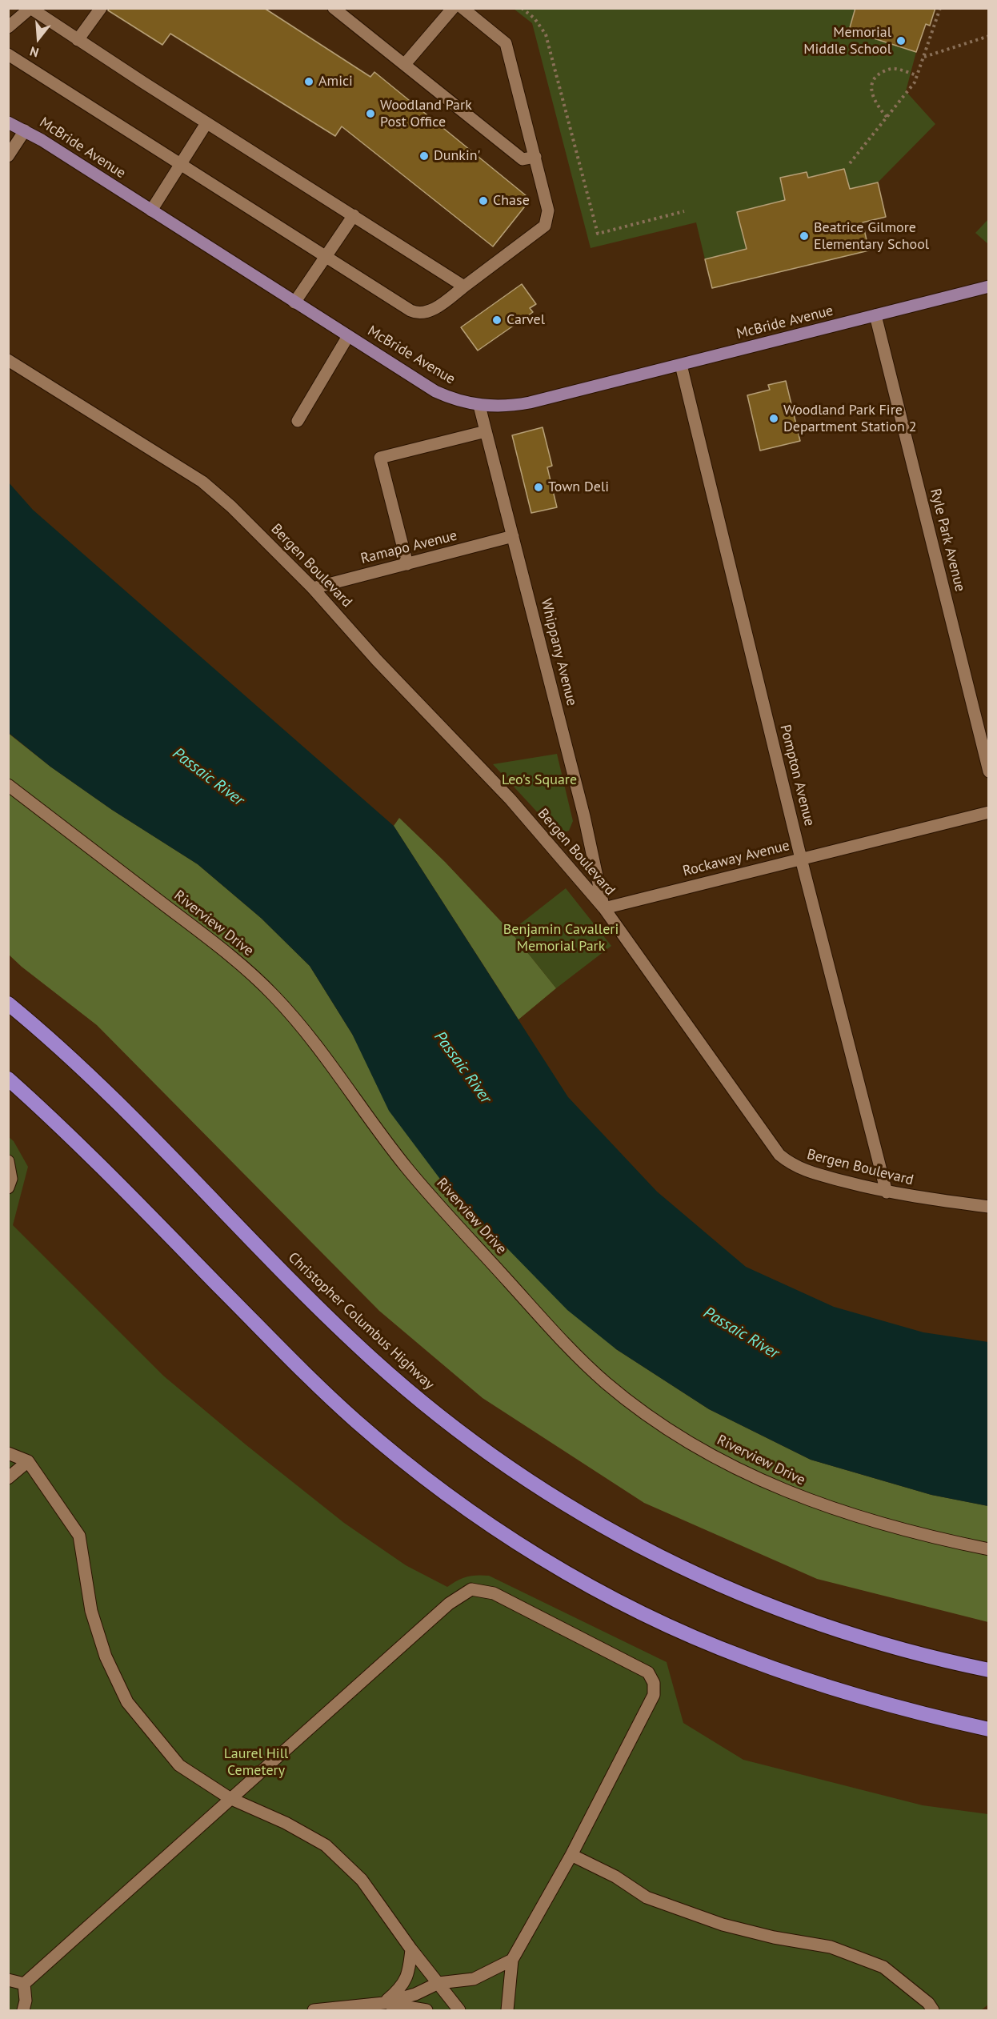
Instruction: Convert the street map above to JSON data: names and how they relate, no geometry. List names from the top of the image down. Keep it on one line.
{"streets":{"highway":["Christopher Columbus Highway"],"main road":["McBride Avenue"],"street":["Ryle Park Avenue","Ramapo Avenue","Bergen Boulevard","Whippany Avenue","Pompton Avenue","Rockaway Avenue","Riverview Drive"]},"crossings":[["McBride Avenue","Ryle Park Avenue"],["McBride Avenue","Whippany Avenue"],["McBride Avenue","Pompton Avenue"],["Ramapo Avenue","Bergen Boulevard"],["Ramapo Avenue","Whippany Avenue"],["Bergen Boulevard","Whippany Avenue"],["Bergen Boulevard","Pompton Avenue"],["Bergen Boulevard","Rockaway Avenue"],["Whippany Avenue","Rockaway Avenue"],["Pompton Avenue","Rockaway Avenue"]],"water":["Passaic River"],"parks":["Leo's Square","Benjamin Cavalleri Memorial Park","Laurel Hill Cemetery"],"places":["Memorial Middle School","Amici","Woodland Park Post Office","Dunkin'","Chase","Beatrice Gilmore Elementary School","Carvel","Woodland Park Fire Department Station 2","Town Deli"],"north":"bottom"}
